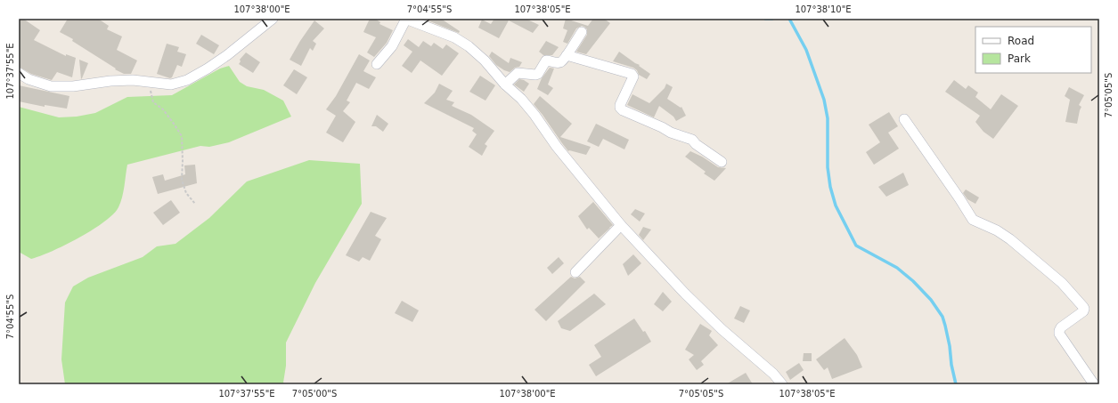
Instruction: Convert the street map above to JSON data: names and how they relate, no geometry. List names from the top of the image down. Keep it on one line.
{"legend":["Road","Park"],"coordinates":["107°38'00\"E","7°04'55\"S","107°38'05\"E","107°38'10\"E","107°37'55\"E","7°05'05\"S","7°05'00\"S"]}
